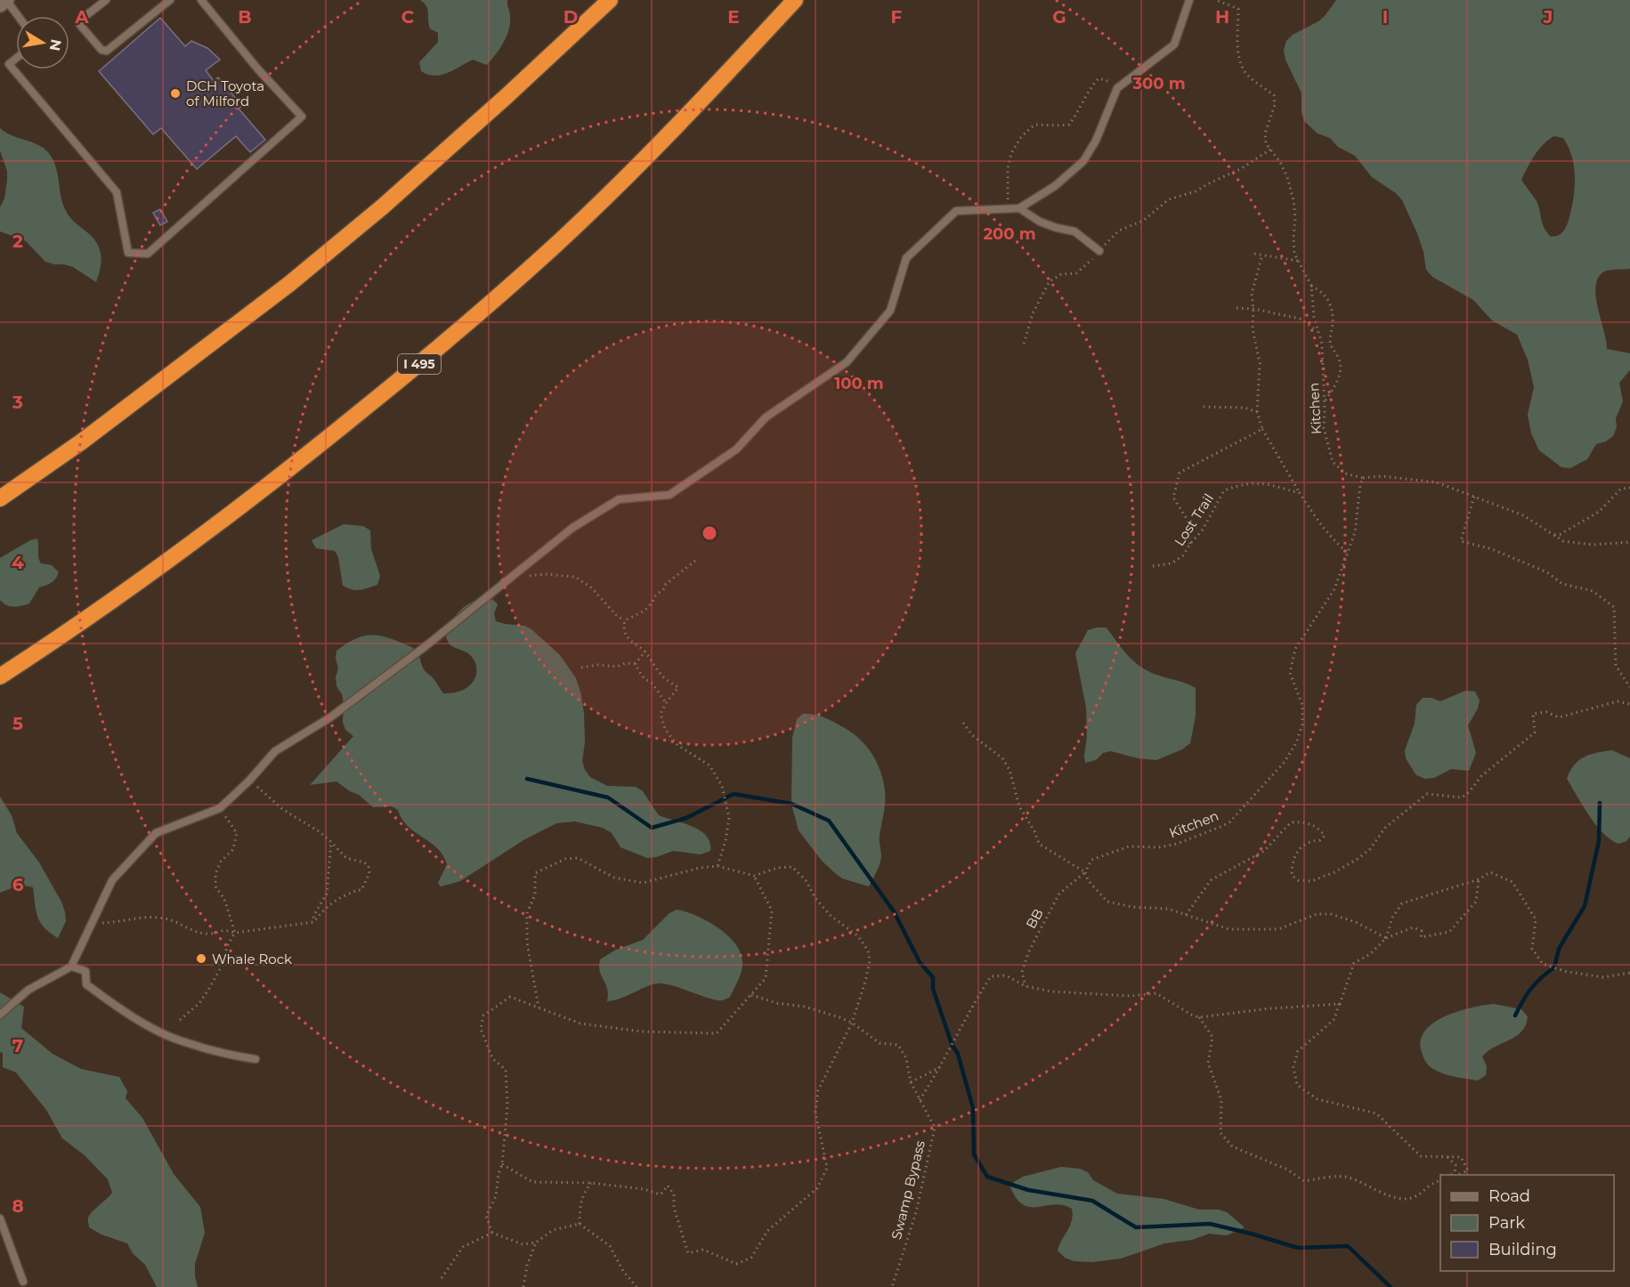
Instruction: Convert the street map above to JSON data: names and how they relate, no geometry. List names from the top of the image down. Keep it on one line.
{"streets":{"highway":["I 495"],"path":["Kitchen","Lost Trail","BB","Swamp Bypass"]},"crossings":[["Kitchen","BB"]],"places":["DCH Toyota of Milford","Whale Rock"],"legend":["Road","Park","Building"],"north":"right","grid":{"columns":["A","B","C","D","E","F","G","H","I","J"],"rows":["2","3","4","5","6","7","8"]},"rings":["300 m","200 m","100 m"]}
